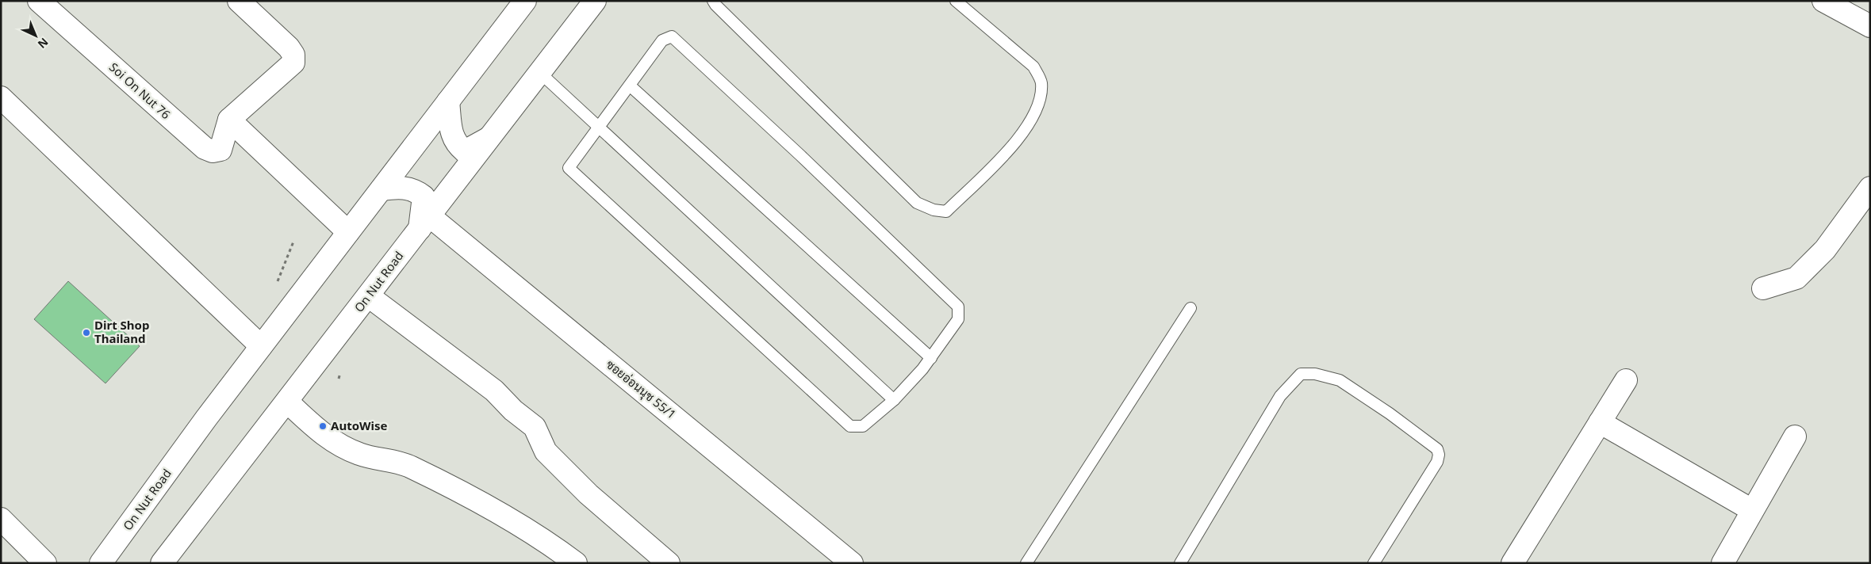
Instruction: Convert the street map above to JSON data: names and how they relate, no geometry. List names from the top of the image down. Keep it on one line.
{"streets":{"street":["Soi On Nut 76","On Nut Road","ซอยอ่อนนุช 55/1"]},"crossings":[["On Nut Road","ซอยอ่อนนุช 55/1"]],"places":["Dirt Shop Thailand","AutoWise"],"north":"bottom right"}
